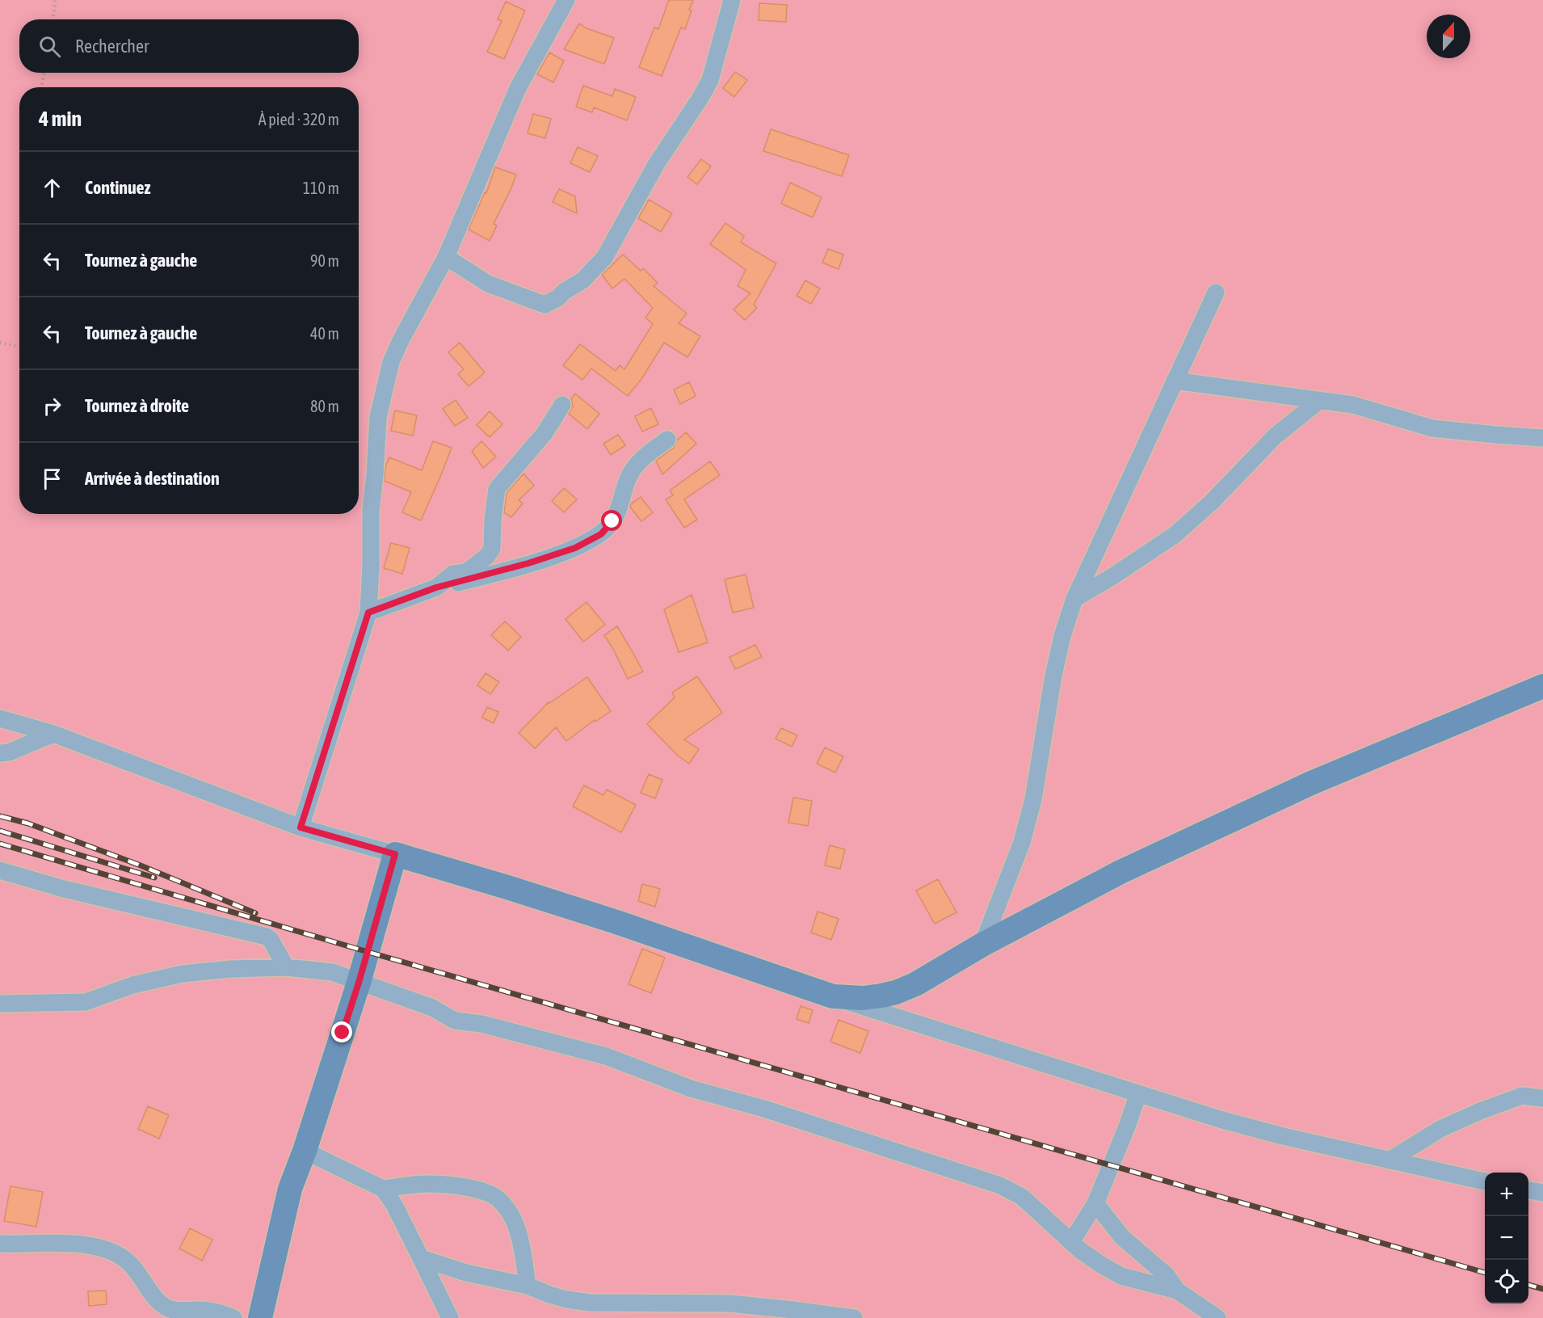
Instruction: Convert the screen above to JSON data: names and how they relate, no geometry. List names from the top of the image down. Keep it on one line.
{"north":"top","page":{"search":"Rechercher","heading":["4 min","À pied · 320 m"],"list":[["Continuez","110 m"],["Tournez à gauche","90 m"],["Tournez à gauche","40 m"],["Tournez à droite","80 m"],"Arrivée à destination"],"map_buttons":["+","−"]}}
